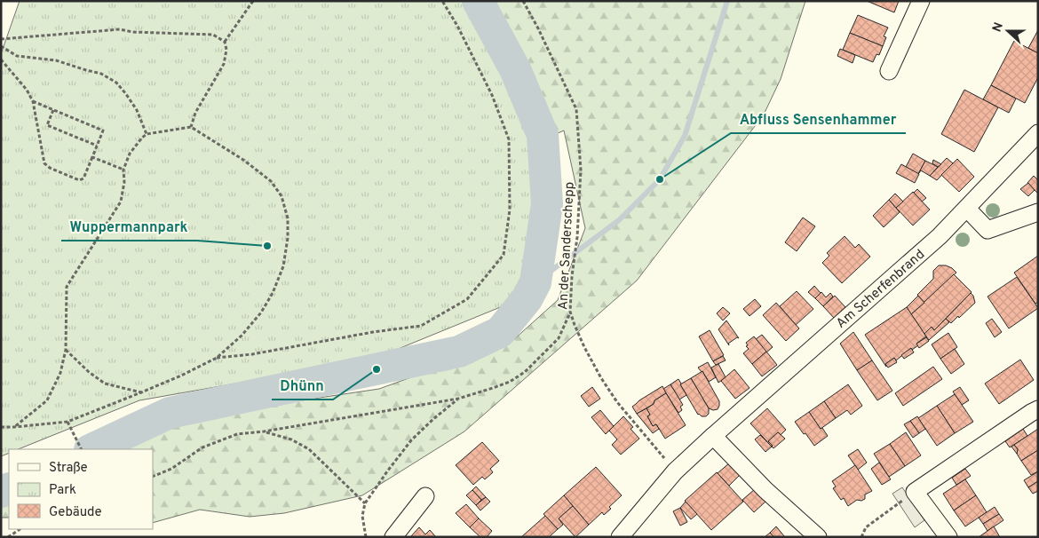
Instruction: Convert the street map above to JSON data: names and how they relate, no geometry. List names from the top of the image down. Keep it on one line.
{"streets":{"street":["Am Scherfenbrand"],"path":["An der Sanderschepp"]},"crossings":[["An der Sanderschepp","Am Scherfenbrand"]],"places":["Abfluss Sensenhammer","Wuppermannpark","Dhünn"],"legend":["Straße","Park","Gebäude"],"north":"left"}
